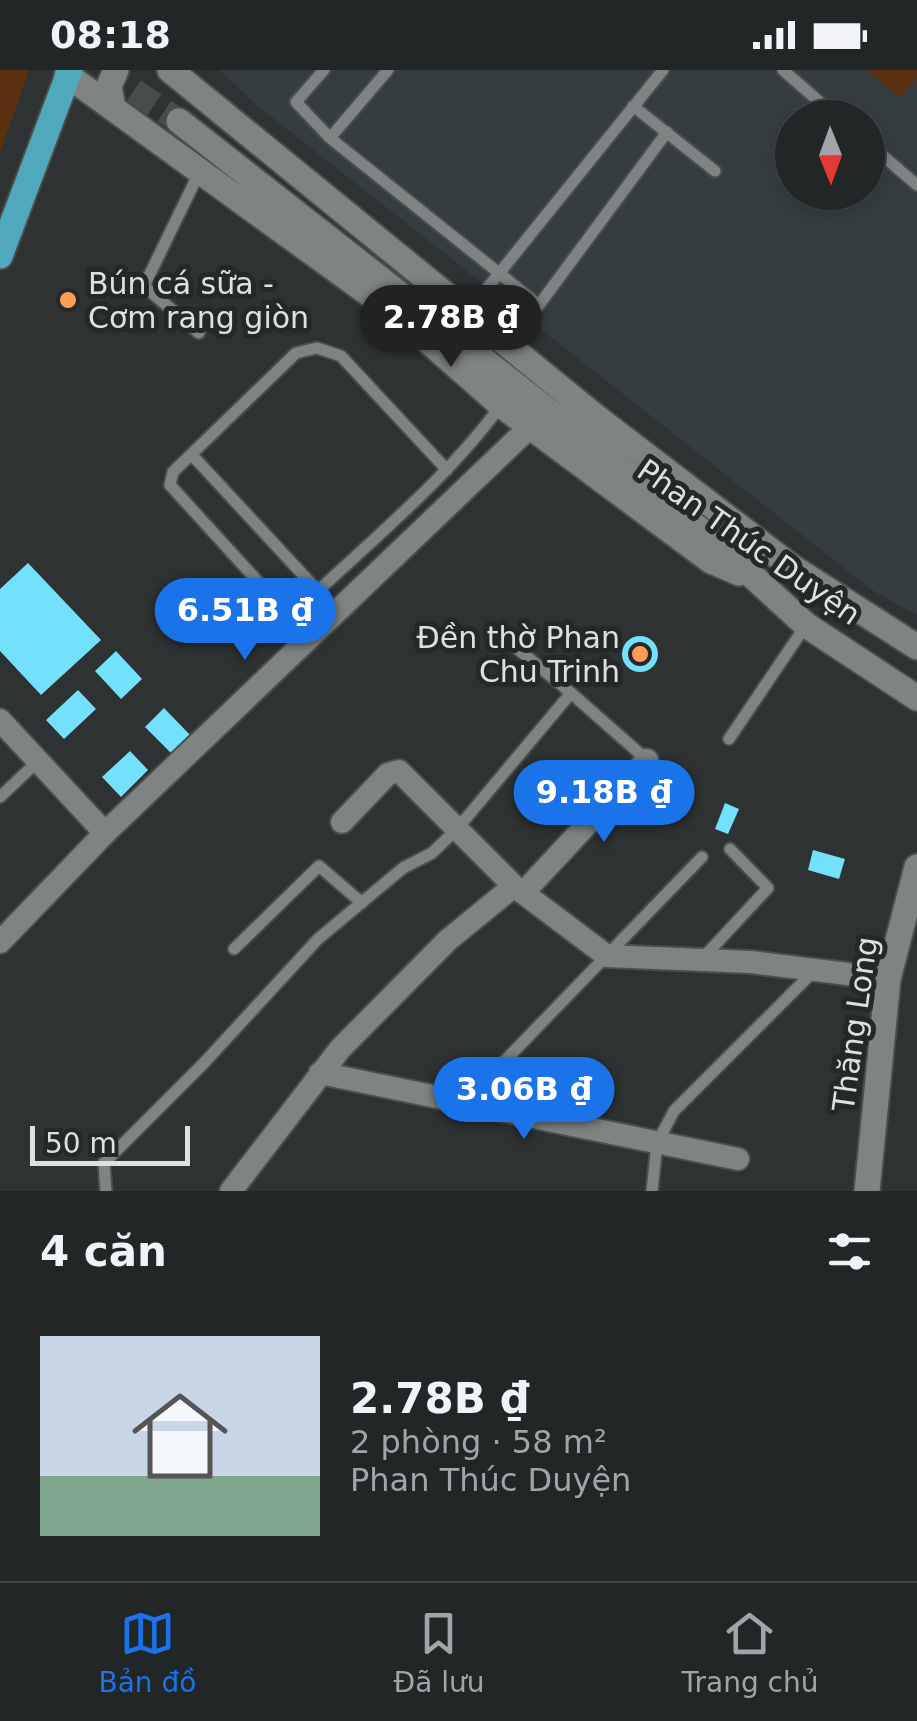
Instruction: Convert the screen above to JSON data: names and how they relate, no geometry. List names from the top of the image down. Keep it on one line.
{"streets":{"main road":["Phan Thúc Duyện","Thăng Long"]},"places":["Bún cá sữa - Cơm rang giòn","Đền thờ Phan Chu Trinh"],"scale_bar":"50 m","north":"bottom","page":{"status":"08:18","price":["2.78B ₫","6.51B ₫","9.18B ₫","3.06B ₫"],"scale":"50 m","heading":"4 căn","list":[{"name":"2.78B ₫","note":"2 phòng · 58 m² · Phan Thúc Duyện"}],"tabs":["Bản đồ","Đã lưu","Trang chủ"]}}
